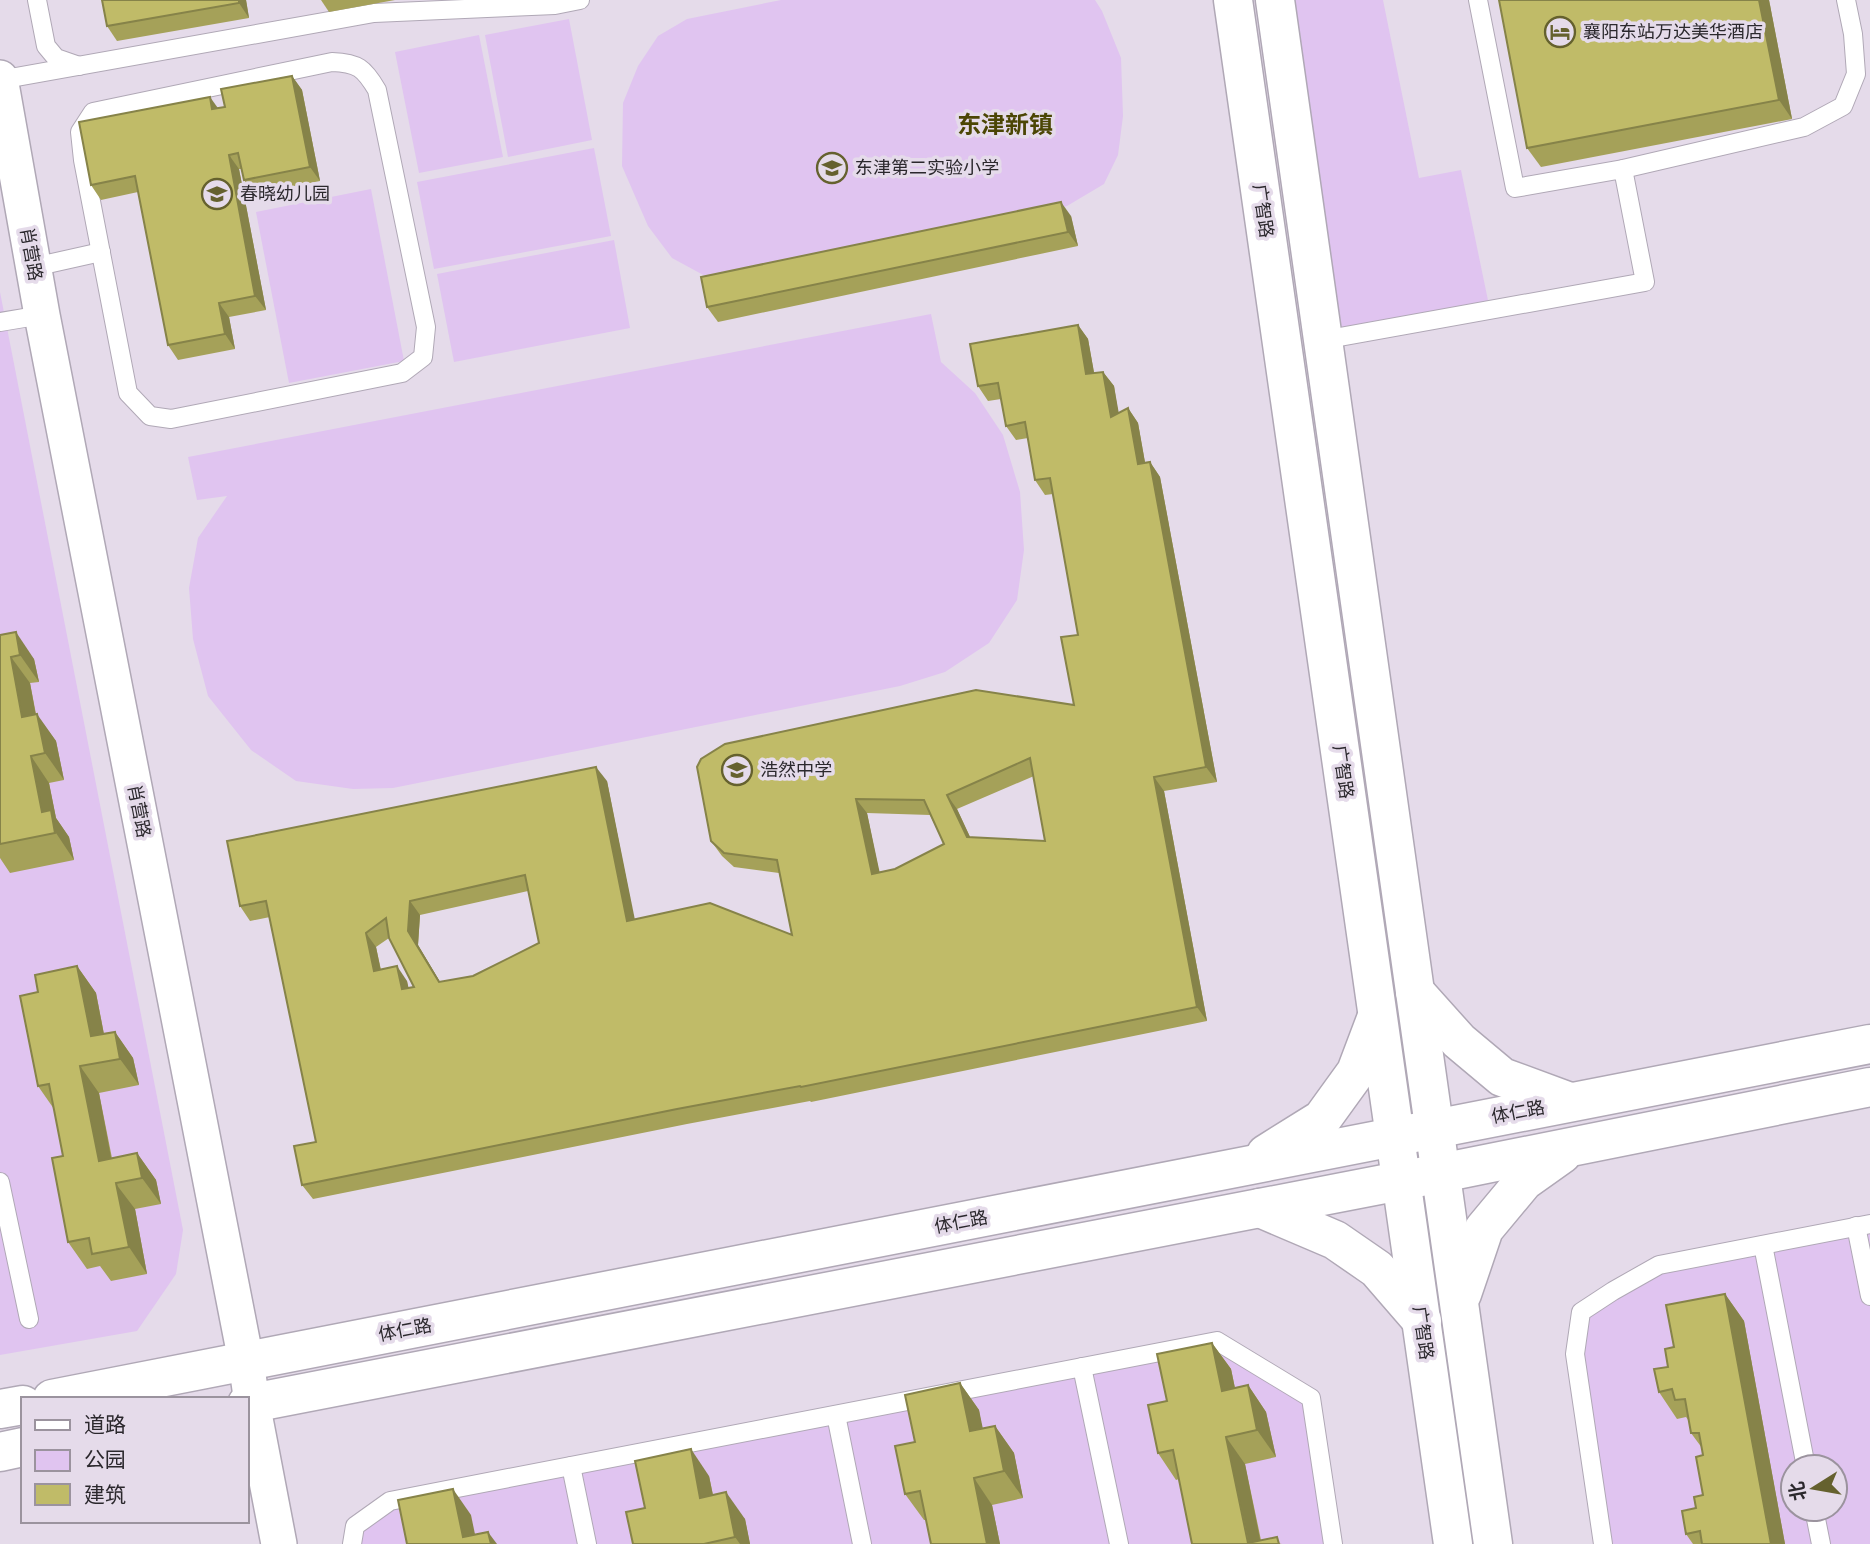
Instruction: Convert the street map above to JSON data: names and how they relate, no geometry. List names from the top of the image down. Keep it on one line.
{"streets":{"street":["广智路","肖营路","体仁路"]},"crossings":[["广智路","体仁路"],["肖营路","体仁路"]],"districts":["东津新镇"],"places":{"hotel":["襄阳东站万达美华酒店"],"school or university":["东津第二实验小学","春晓幼儿园","浩然中学"]},"legend":["道路","公园","建筑"],"north":"left"}
